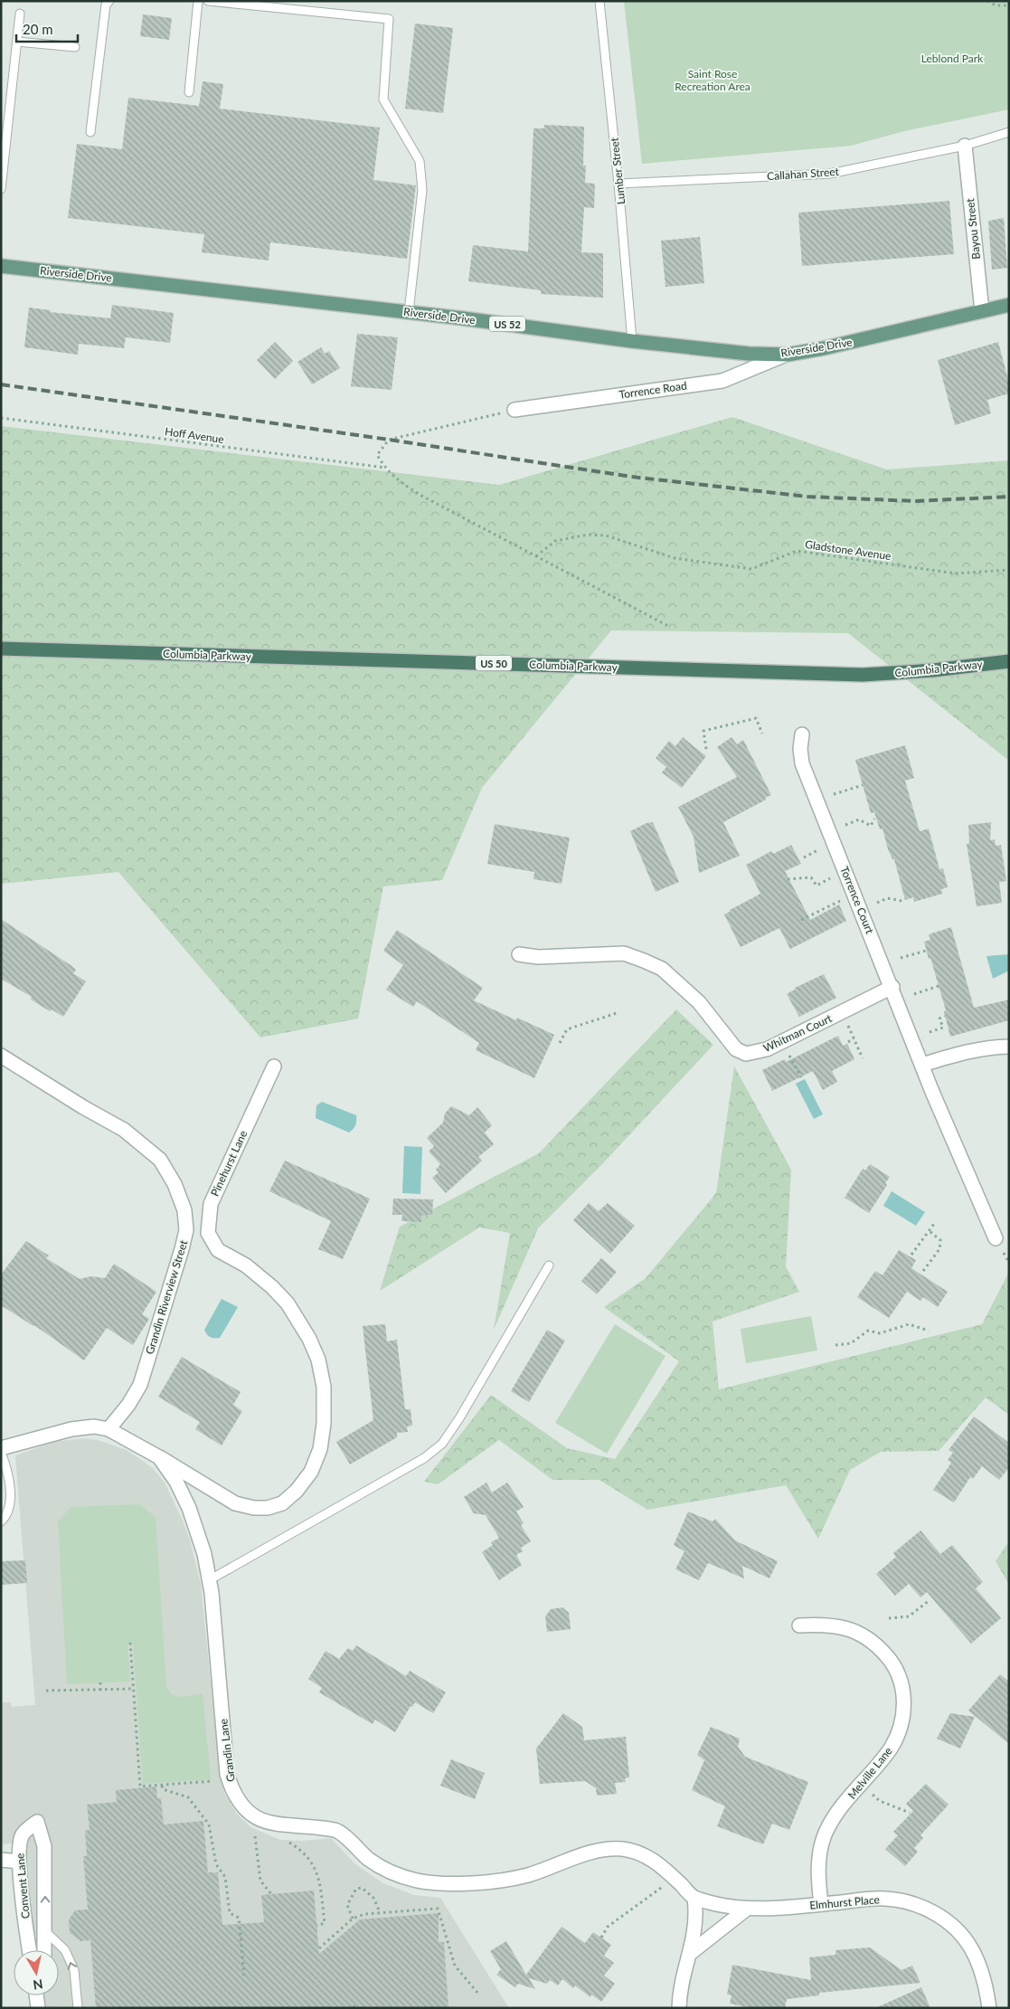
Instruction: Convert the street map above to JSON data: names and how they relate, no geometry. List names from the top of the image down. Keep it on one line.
{"streets":{"highway":["Columbia Parkway","US 50"],"main road":["Riverside Drive","US 52"],"street":["Bayou Street","Torrence Road","Torrence Court","Whitman Court","Pinehurst Lane","Grandin Riverview Street","Grandin Lane","Melville Lane","Convent Lane","Elmhurst Place"],"lane":["Lumber Street","Callahan Street"],"path":["Hoff Avenue","Gladstone Avenue"]},"crossings":[["Lumber Street","Callahan Street"],["Lumber Street","Riverside Drive"],["Callahan Street","Bayou Street"],["Bayou Street","Riverside Drive"],["Riverside Drive","Torrence Road"],["Torrence Court","Whitman Court"],["Pinehurst Lane","Grandin Lane"],["Grandin Riverview Street","Grandin Lane"],["Grandin Lane","Elmhurst Place"],["Melville Lane","Elmhurst Place"]],"parks":["Leblond Park","Saint Rose Recreation Area"],"scale_bar":"20 m","north":"bottom"}
